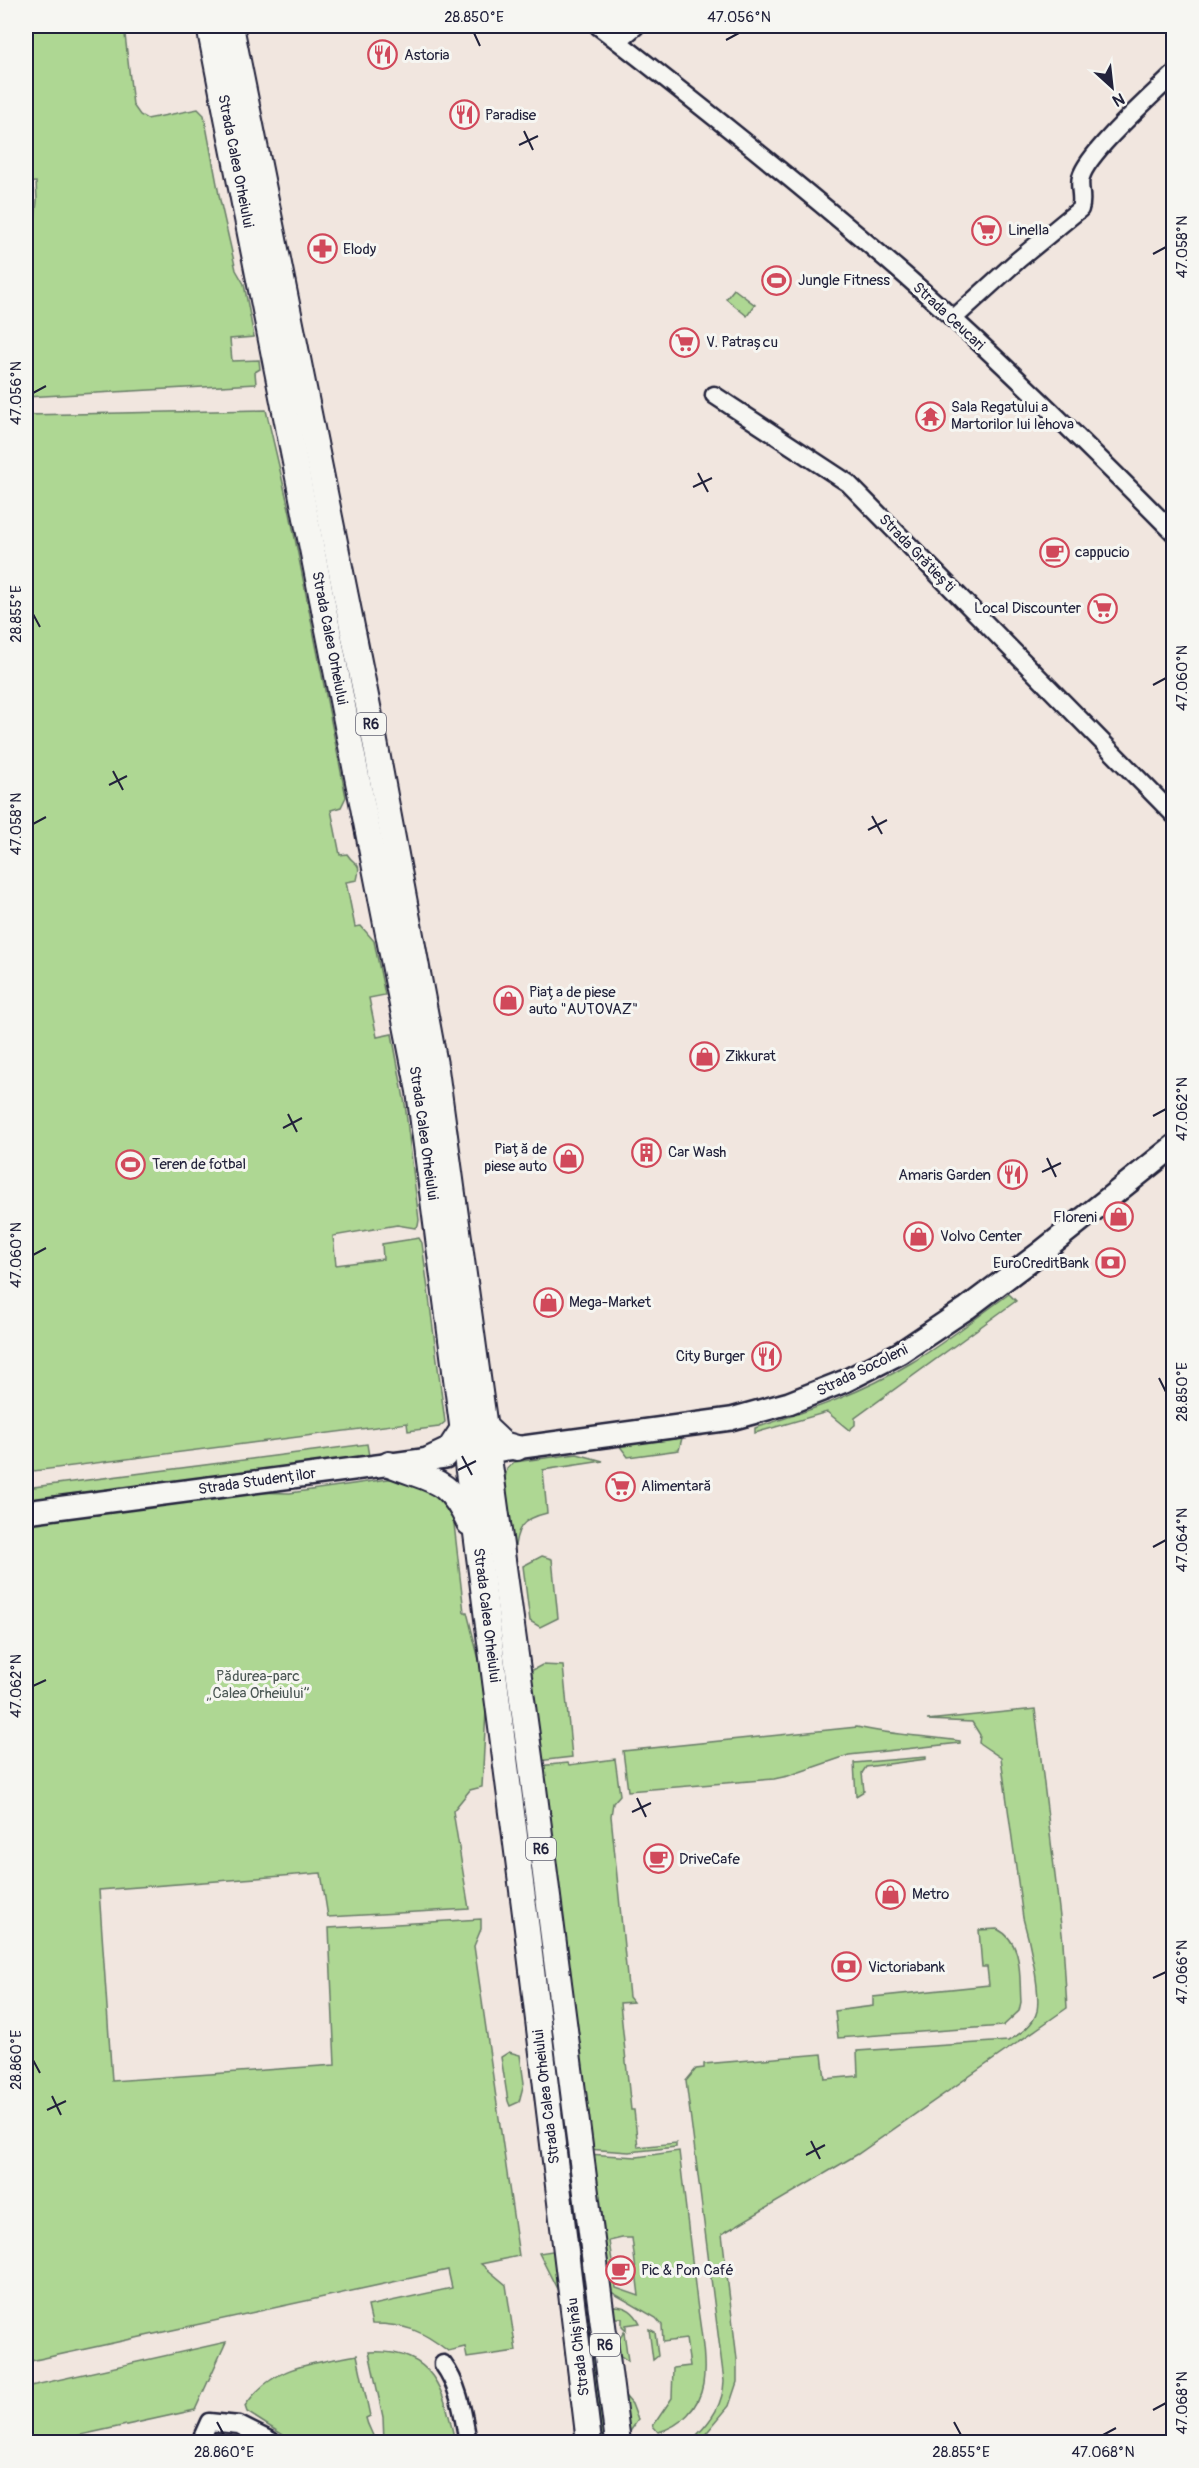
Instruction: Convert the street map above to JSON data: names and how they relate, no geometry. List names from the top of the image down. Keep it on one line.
{"streets":{"highway":["Strada Calea Orheiului","R6","Strada Chișinău"],"main road":["Strada Socoleni","Strada Studenților"],"street":["Strada Ceucari","Strada Grătiești"]},"crossings":[["Strada Calea Orheiului","Strada Socoleni"],["Strada Calea Orheiului","Strada Studenților"],["Strada Calea Orheiului","Strada Chișinău"],["Strada Socoleni","Strada Studenților"]],"parks":["Pădurea-parc „Calea Orheiului”"],"places":{"restaurant":["Astoria","Paradise","Amaris Garden","City Burger"],"supermarket":["Linella","V. Patrașcu","Local Discounter","Alimentară"],"pharmacy":["Elody"],"sports":["Jungle Fitness","Teren de fotbal"],"temple":["Sala Regatului a Martorilor lui Iehova"],"cafe":["cappucio","DriveCafe","Pic & Pon Café"],"shop":["Piața de piese auto \"AUTOVAZ\"","Zikkurat","Piață de piese auto","Floreni","Volvo Center","Mega-Market","Metro"],"building":["Car Wash"],"bank":["EuroCreditBank","Victoriabank"]},"north":"bottom right","coordinates":["28.850°E","47.056°N","47.058°N","28.855°E","47.060°N","47.062°N","47.064°N","47.066°N","28.860°E","47.068°N"]}
